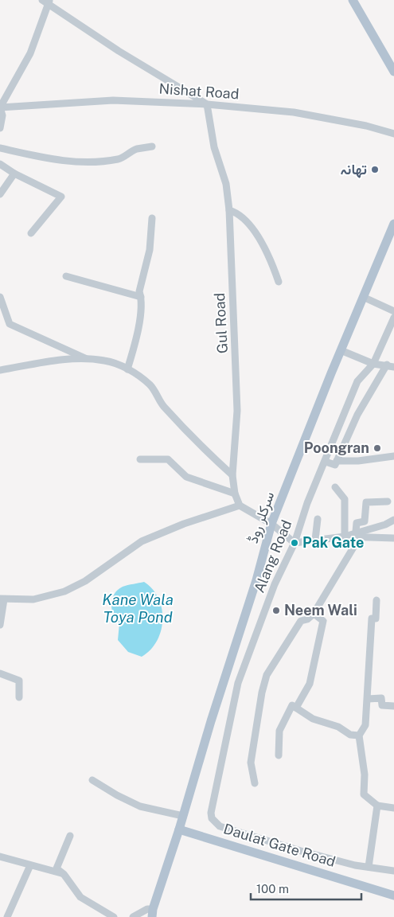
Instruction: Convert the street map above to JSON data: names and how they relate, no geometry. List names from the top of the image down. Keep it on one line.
{"streets":{"main road":["سرکلر روڈ","Daulat Gate Road"],"street":["Nishat Road","Gul Road","Alang Road"]},"crossings":[["Nishat Road","Gul Road"],["سرکلر روڈ","Daulat Gate Road"]],"water":["Kane Wala Toya Pond"],"places":["تھانہ","Poongran","Pak Gate","Neem Wali"],"scale_bar":"100 m"}
